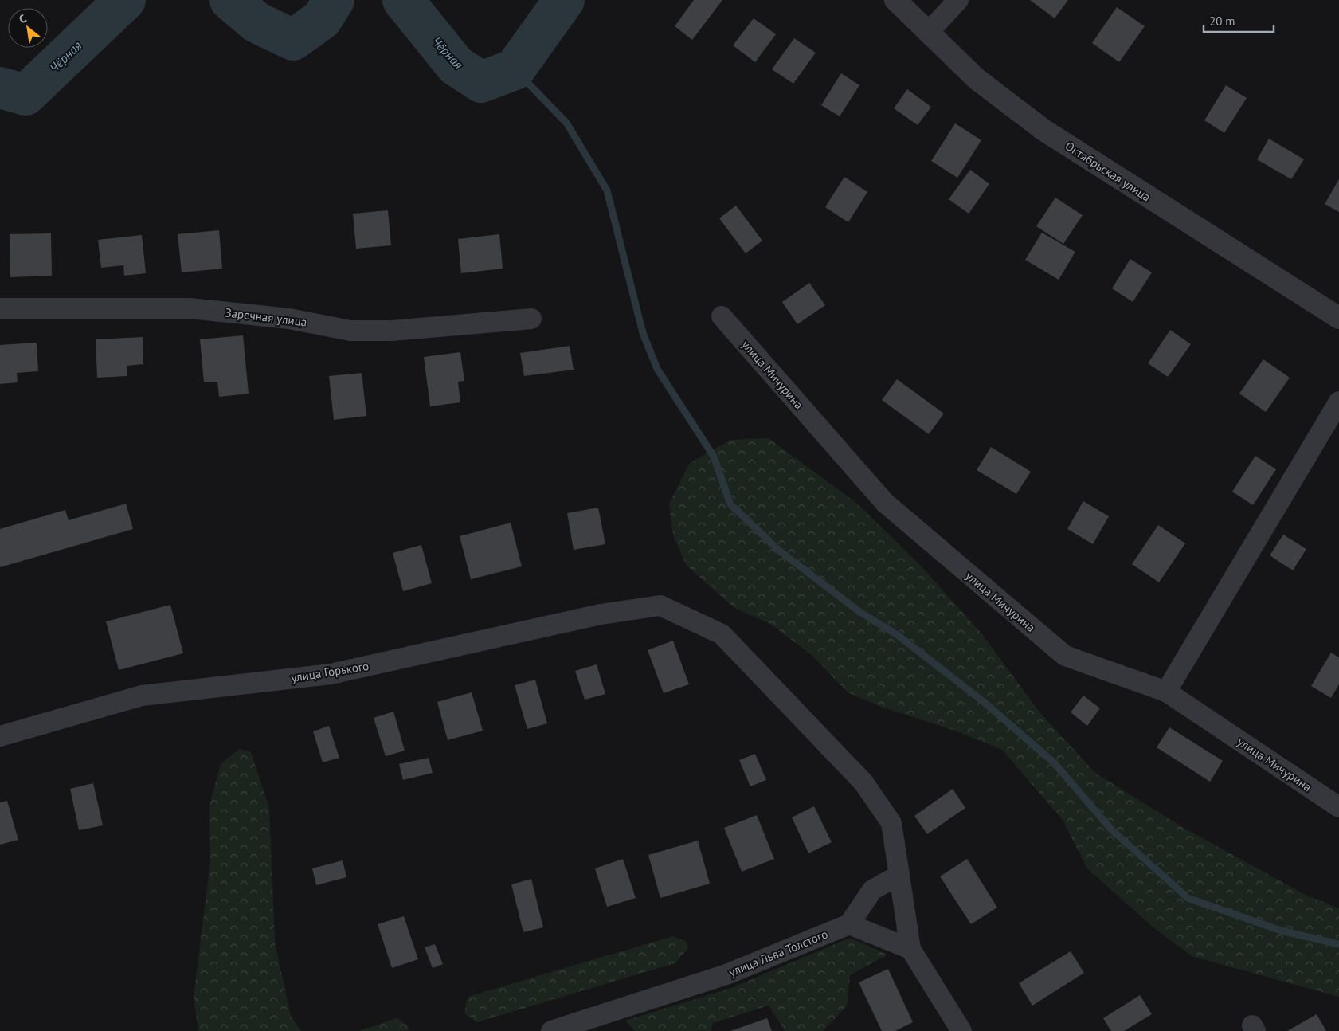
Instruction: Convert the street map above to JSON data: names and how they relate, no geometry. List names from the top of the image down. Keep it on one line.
{"streets":{"street":["Октябрьская улица","Заречная улица","улица Мичурина","улица Горького","улица Льва Толстого"]},"water":["Чёрная"],"scale_bar":"20 m","north":"top left"}
